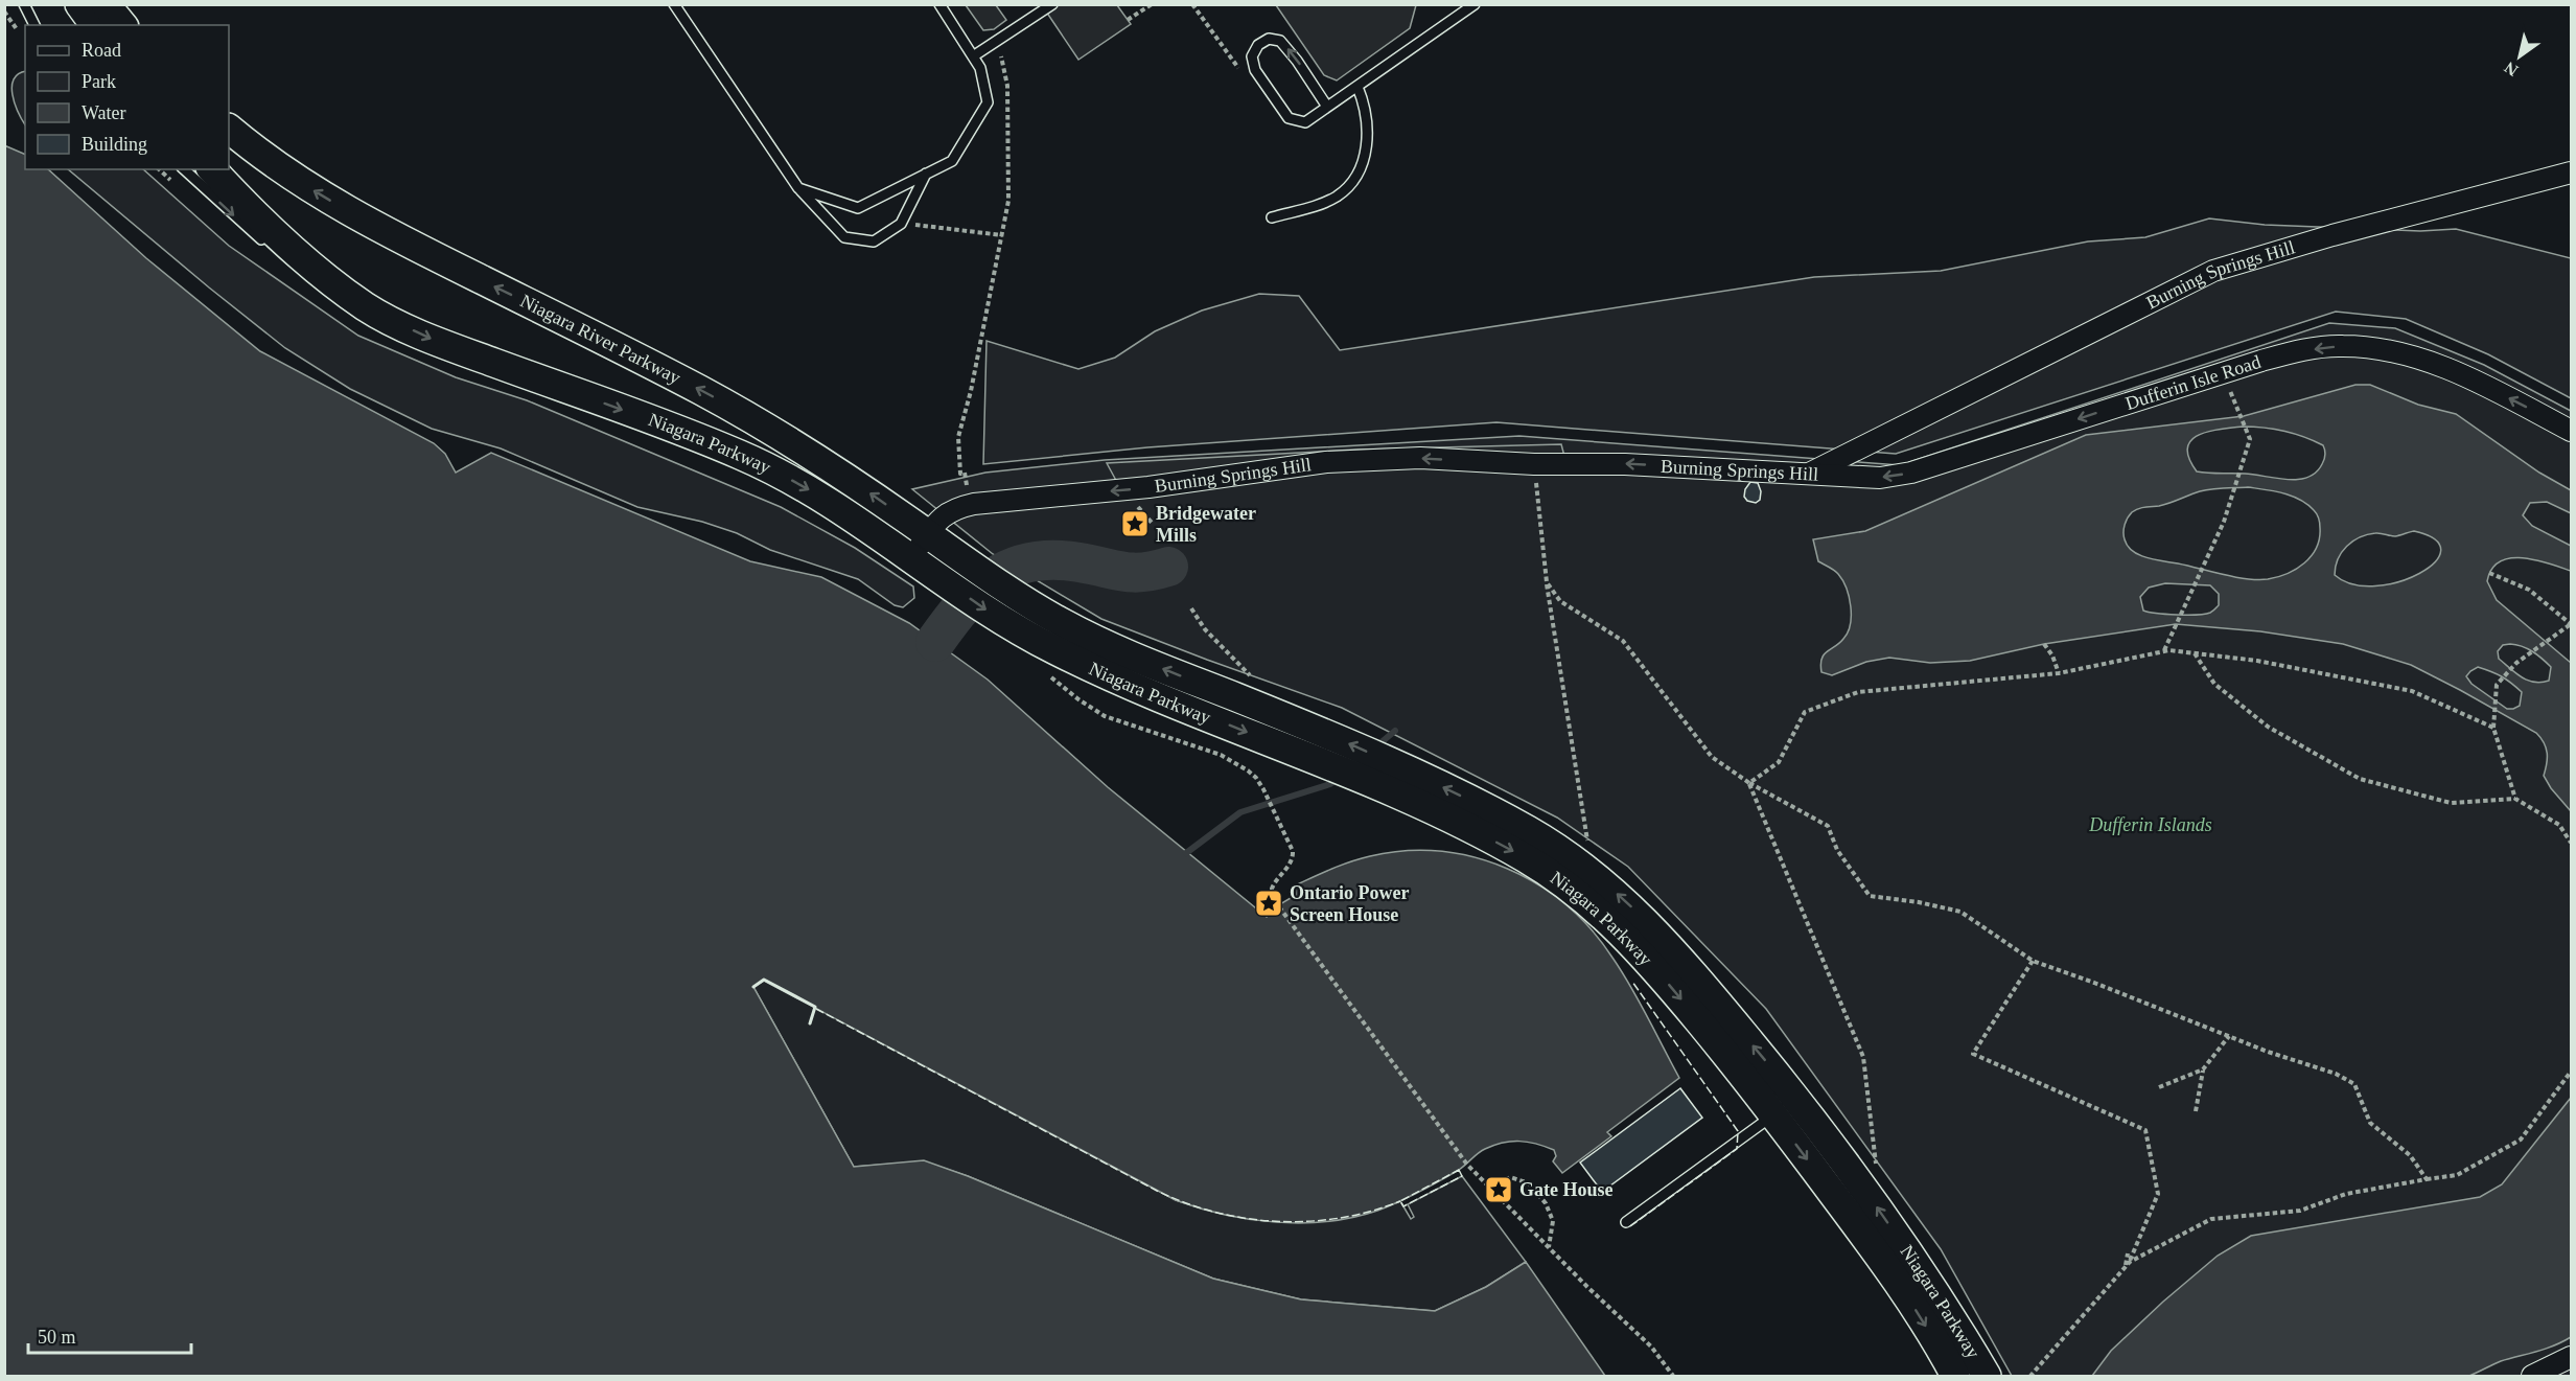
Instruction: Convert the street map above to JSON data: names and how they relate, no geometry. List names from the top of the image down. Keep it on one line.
{"streets":{"main road":["Niagara River Parkway","Niagara Parkway"],"street":["Burning Springs Hill","Dufferin Isle Road"]},"crossings":[["Burning Springs Hill","Niagara River Parkway"],["Burning Springs Hill","Dufferin Isle Road"],["Burning Springs Hill","Niagara Parkway"],["Niagara River Parkway","Niagara Parkway"]],"one_way":["Burning Springs Hill","Niagara River Parkway","Dufferin Isle Road"],"parks":["Dufferin Islands"],"places":{"place":["Bridgewater Mills","Ontario Power Screen House","Gate House"]},"legend":["Road","Park","Water","Building"],"scale_bar":"50 m","north":"bottom left"}
